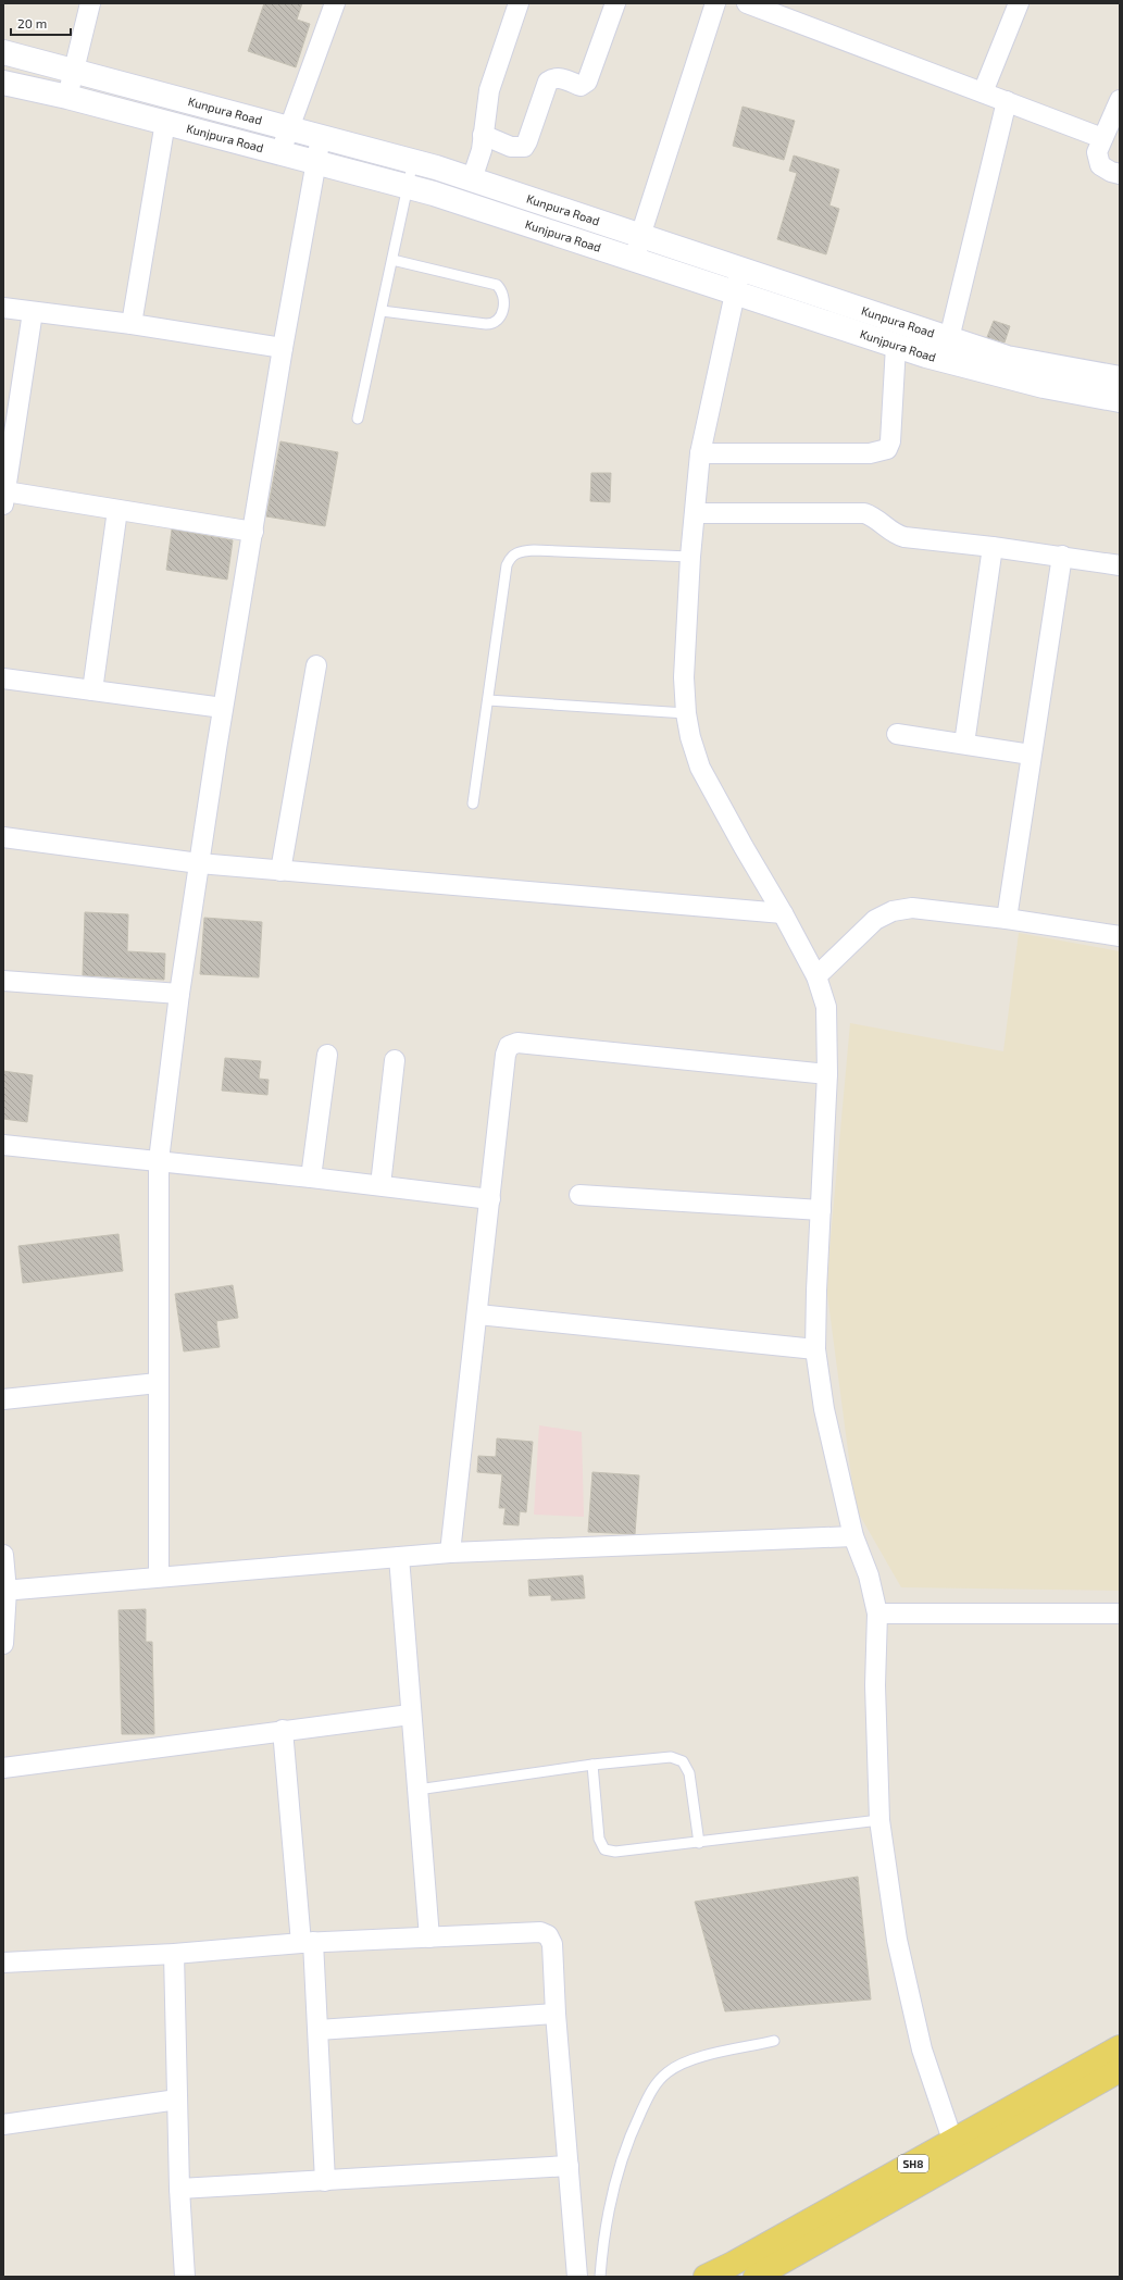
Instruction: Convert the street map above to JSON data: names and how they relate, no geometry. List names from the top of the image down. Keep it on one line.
{"streets":{"main road":["SH8"],"street":["Kunpura Road","Kunjpura Road"]},"crossings":[["Kunpura Road","Kunjpura Road"]],"scale_bar":"20 m"}
